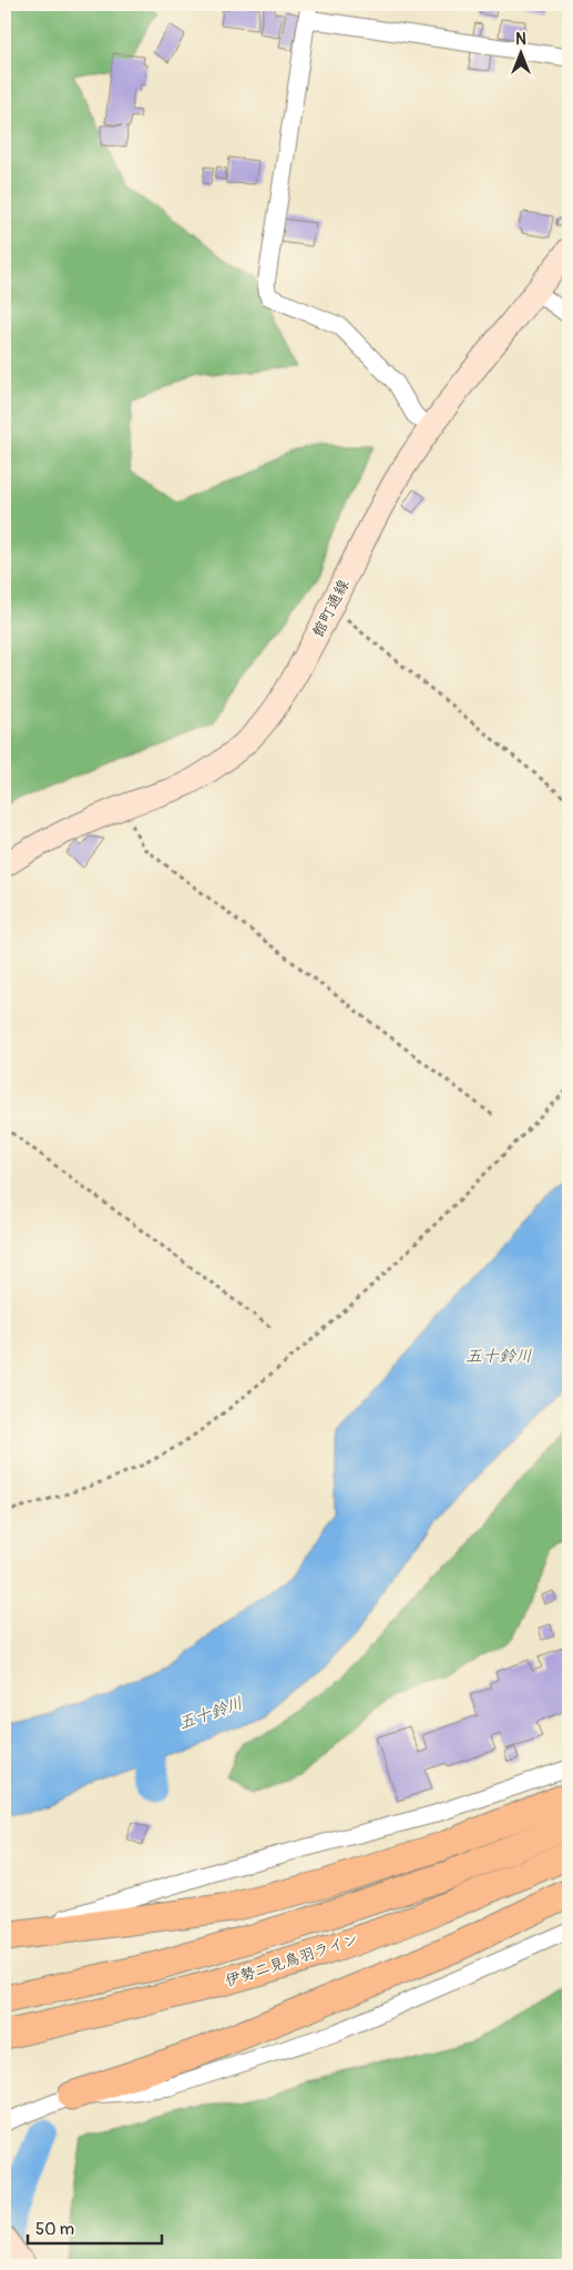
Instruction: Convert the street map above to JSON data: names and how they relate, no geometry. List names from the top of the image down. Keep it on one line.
{"streets":{"main road":["館町通線","伊勢二見鳥羽ライン"]},"water":["五十鈴川"],"scale_bar":"50 m","north":"top"}
